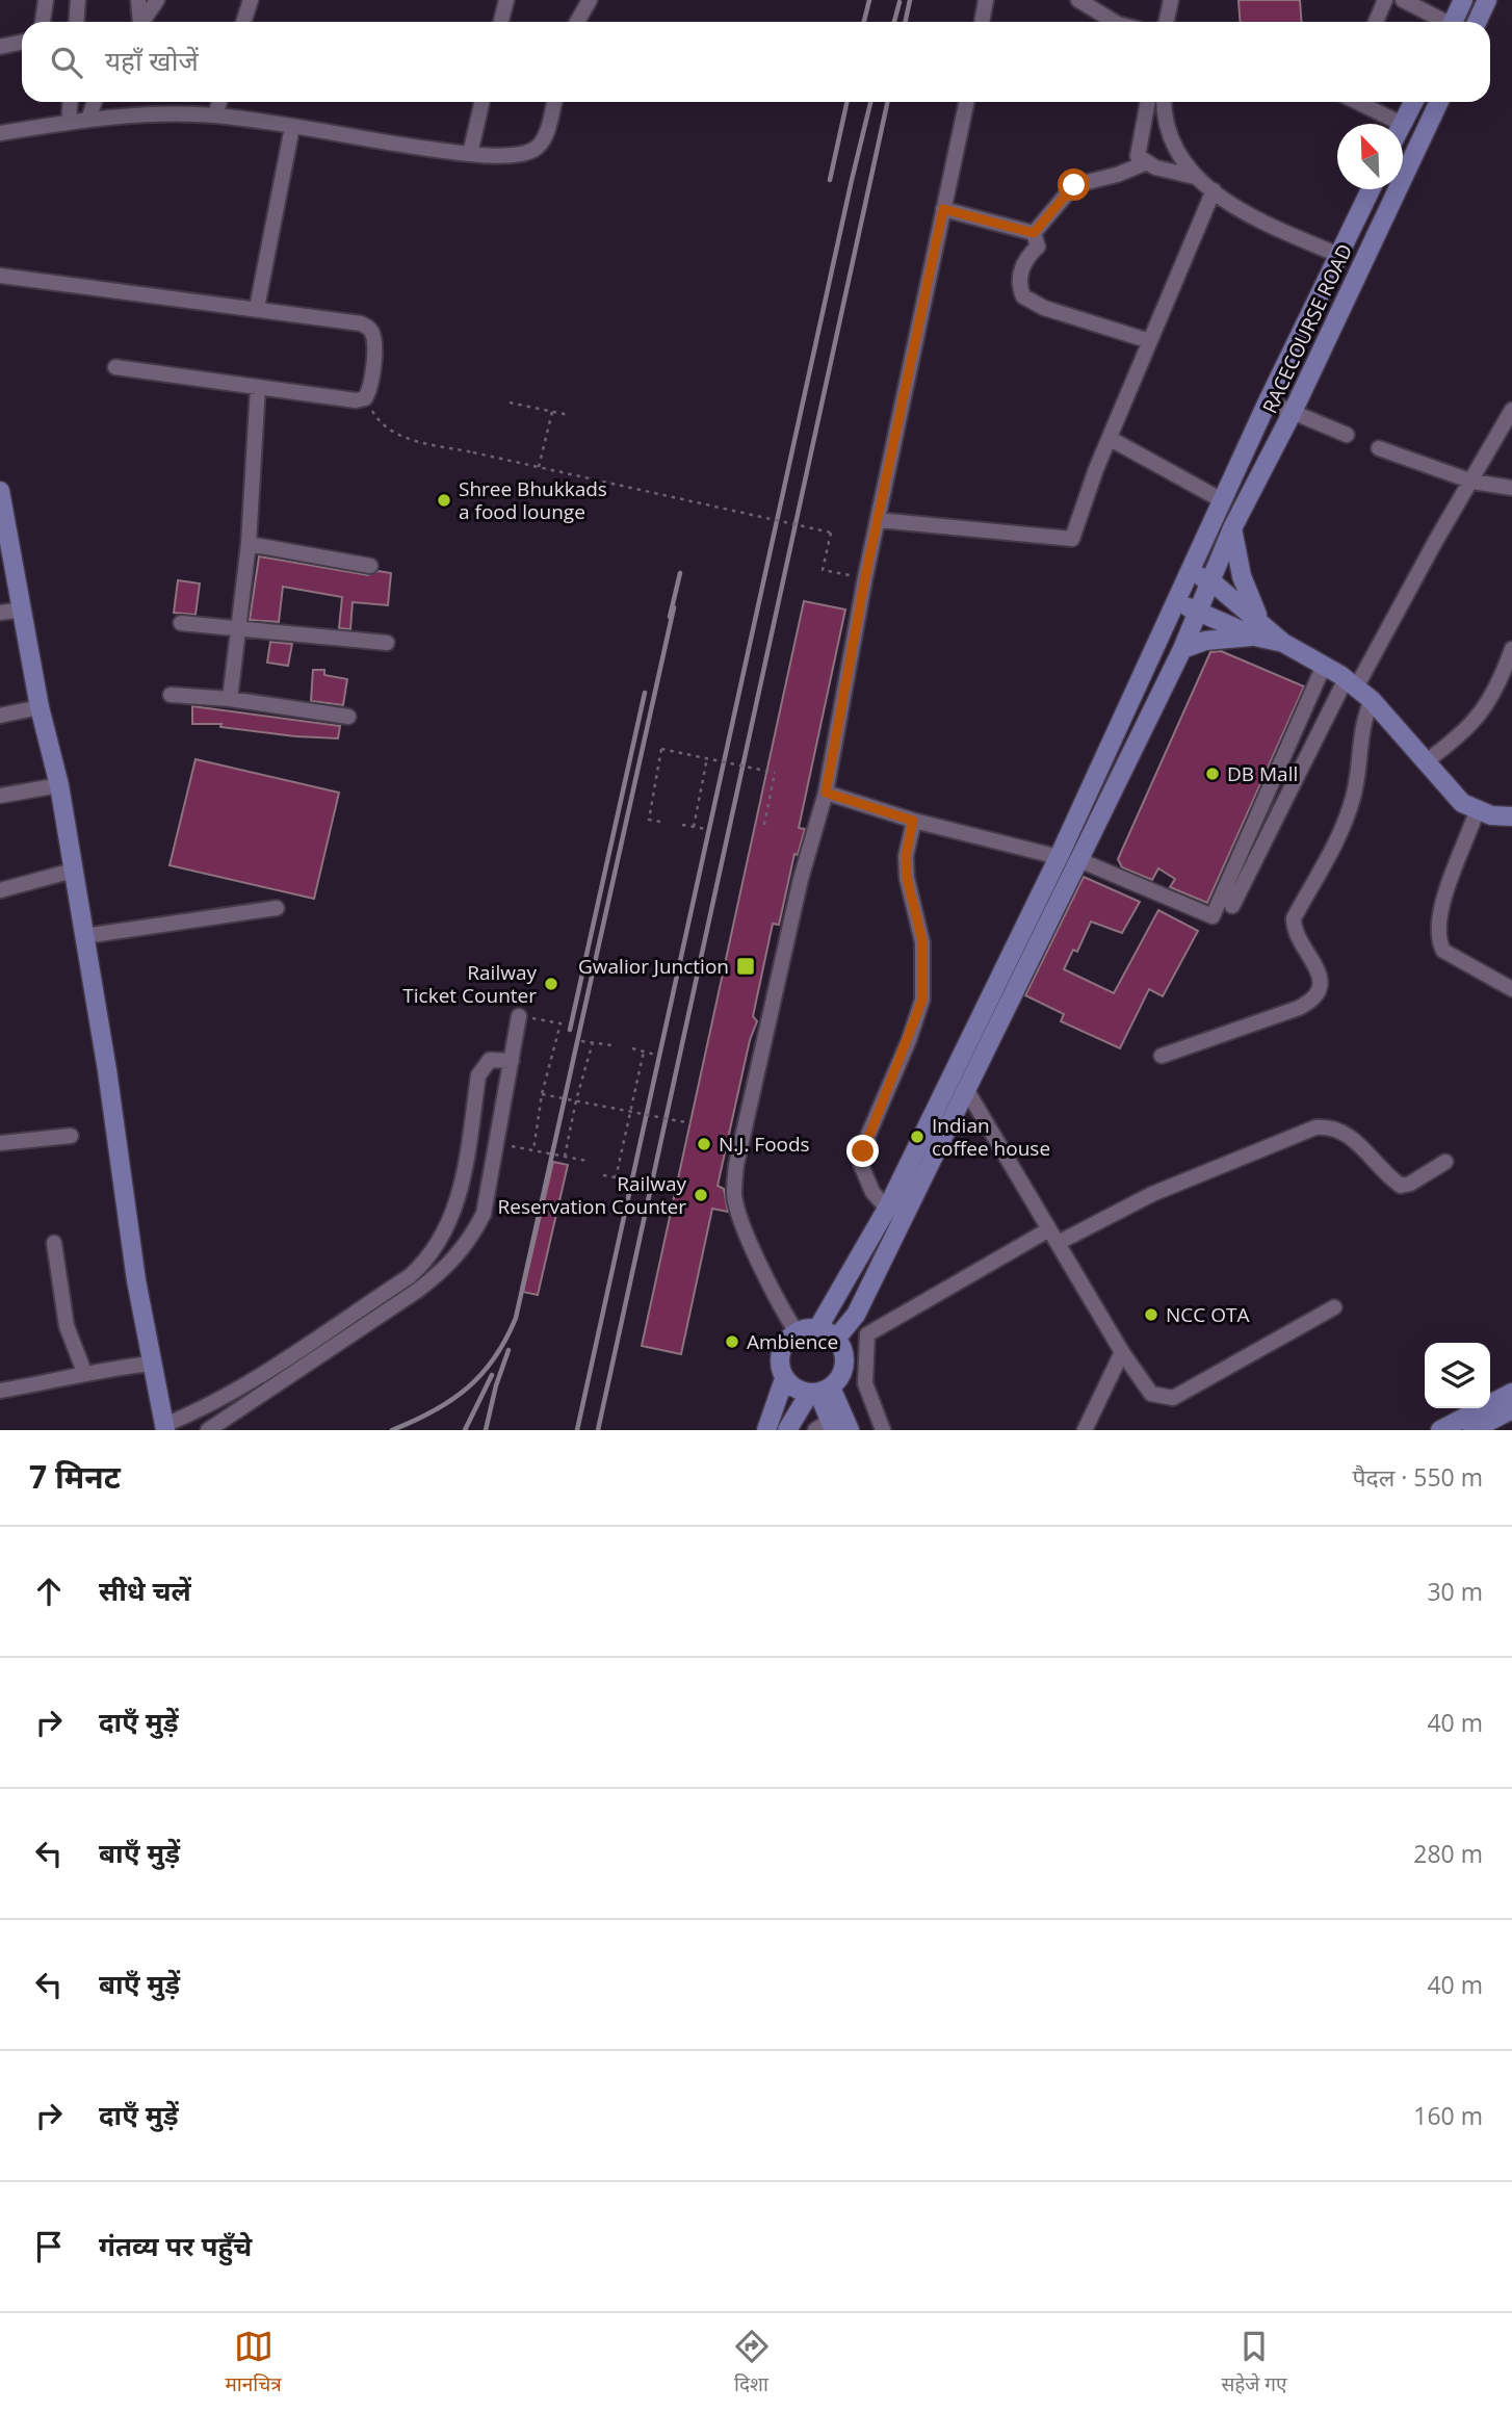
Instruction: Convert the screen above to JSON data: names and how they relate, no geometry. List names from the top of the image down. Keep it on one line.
{"streets":{"main road":["RACECOURSE ROAD"]},"places":{"other":["Shree Bhukkads a food lounge","DB Mall","Railway Ticket Counter","Indian coffee house","N.J. Foods","Railway Reservation Counter","NCC OTA","Ambience"],"transit":["Gwalior Junction"]},"north":"top left","page":{"search":"यहाँ खोजें","heading":["7 मिनट","पैदल · 550 m"],"list":[["सीधे चलें","30 m"],["दाएँ मुड़ें","40 m"],["बाएँ मुड़ें","280 m"],["बाएँ मुड़ें","40 m"],["दाएँ मुड़ें","160 m"],"गंतव्य पर पहुँचे"],"nav":["मानचित्र","दिशा","सहेजे गए"]}}
